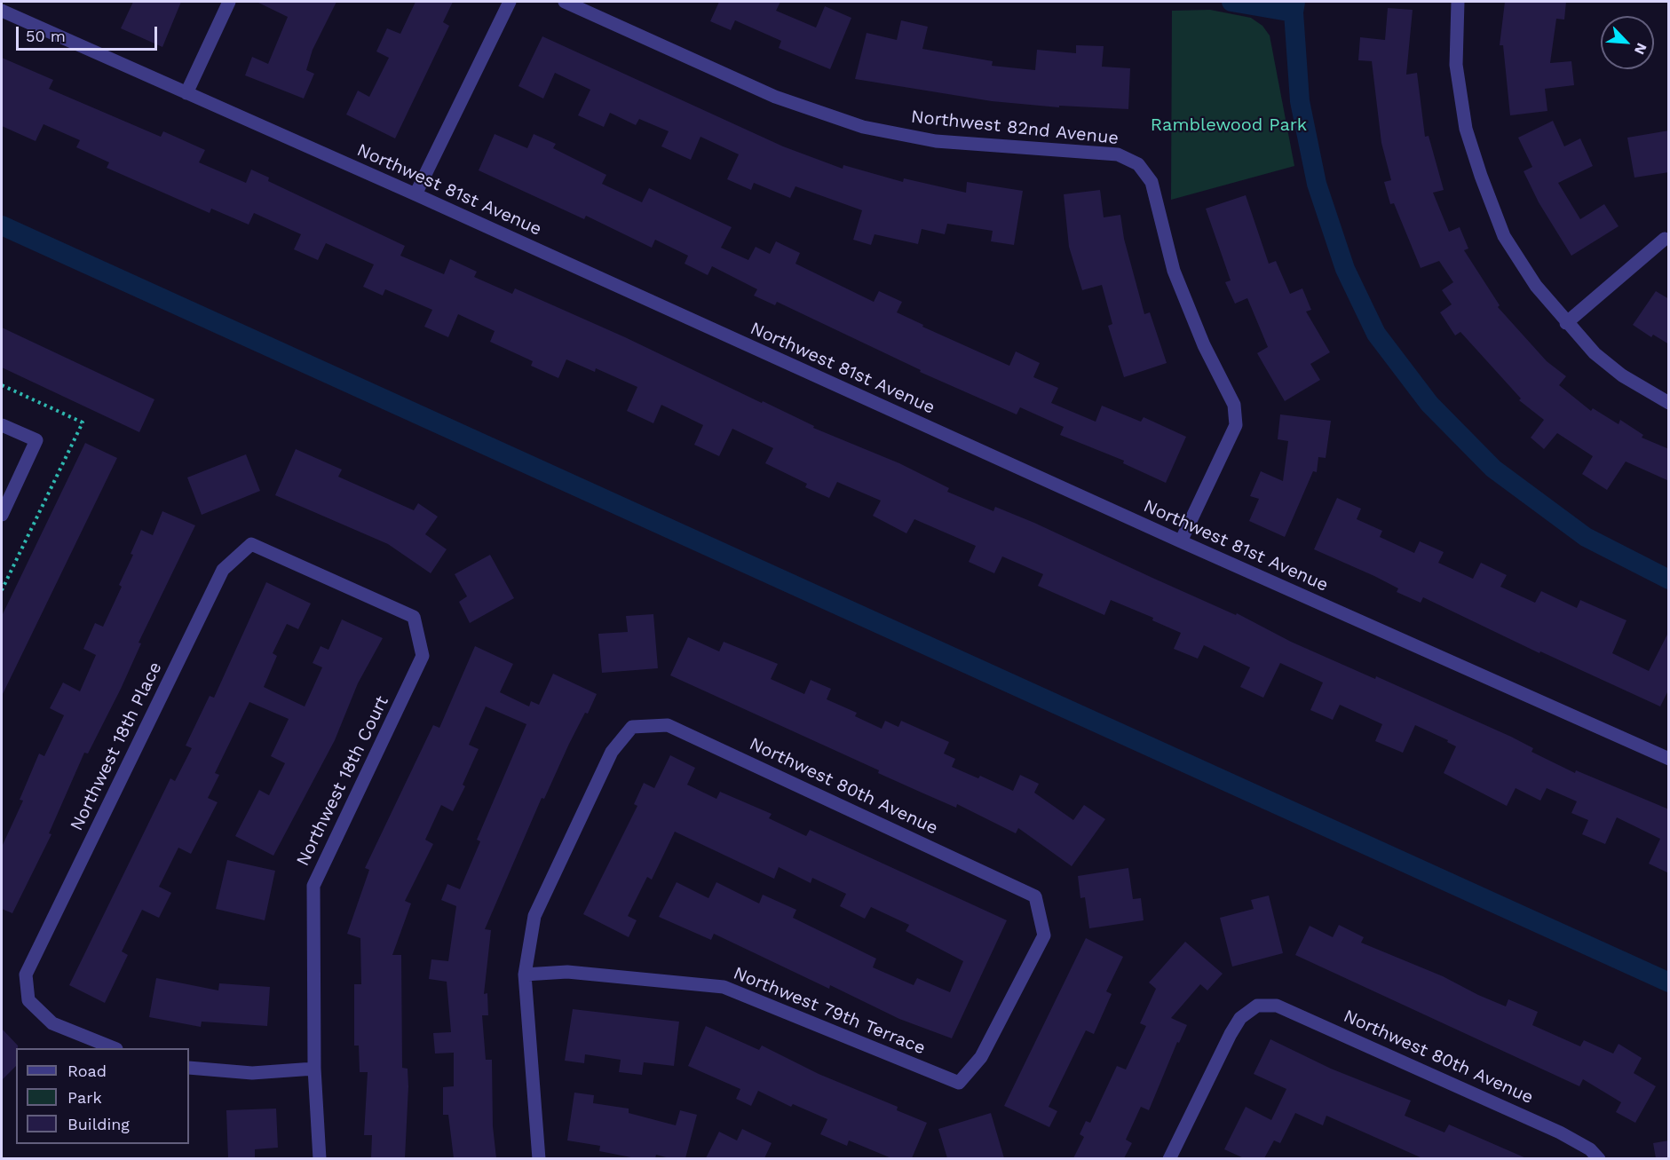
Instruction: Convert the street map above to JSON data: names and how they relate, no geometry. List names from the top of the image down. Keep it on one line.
{"streets":{"street":["Northwest 82nd Avenue","Northwest 81st Avenue","Northwest 18th Place","Northwest 18th Court","Northwest 80th Avenue","Northwest 79th Terrace"]},"crossings":[["Northwest 82nd Avenue","Northwest 81st Avenue"],["Northwest 18th Place","Northwest 18th Court"],["Northwest 80th Avenue","Northwest 79th Terrace"]],"parks":["Ramblewood Park"],"legend":["Road","Park","Building"],"scale_bar":"50 m","north":"bottom right"}
